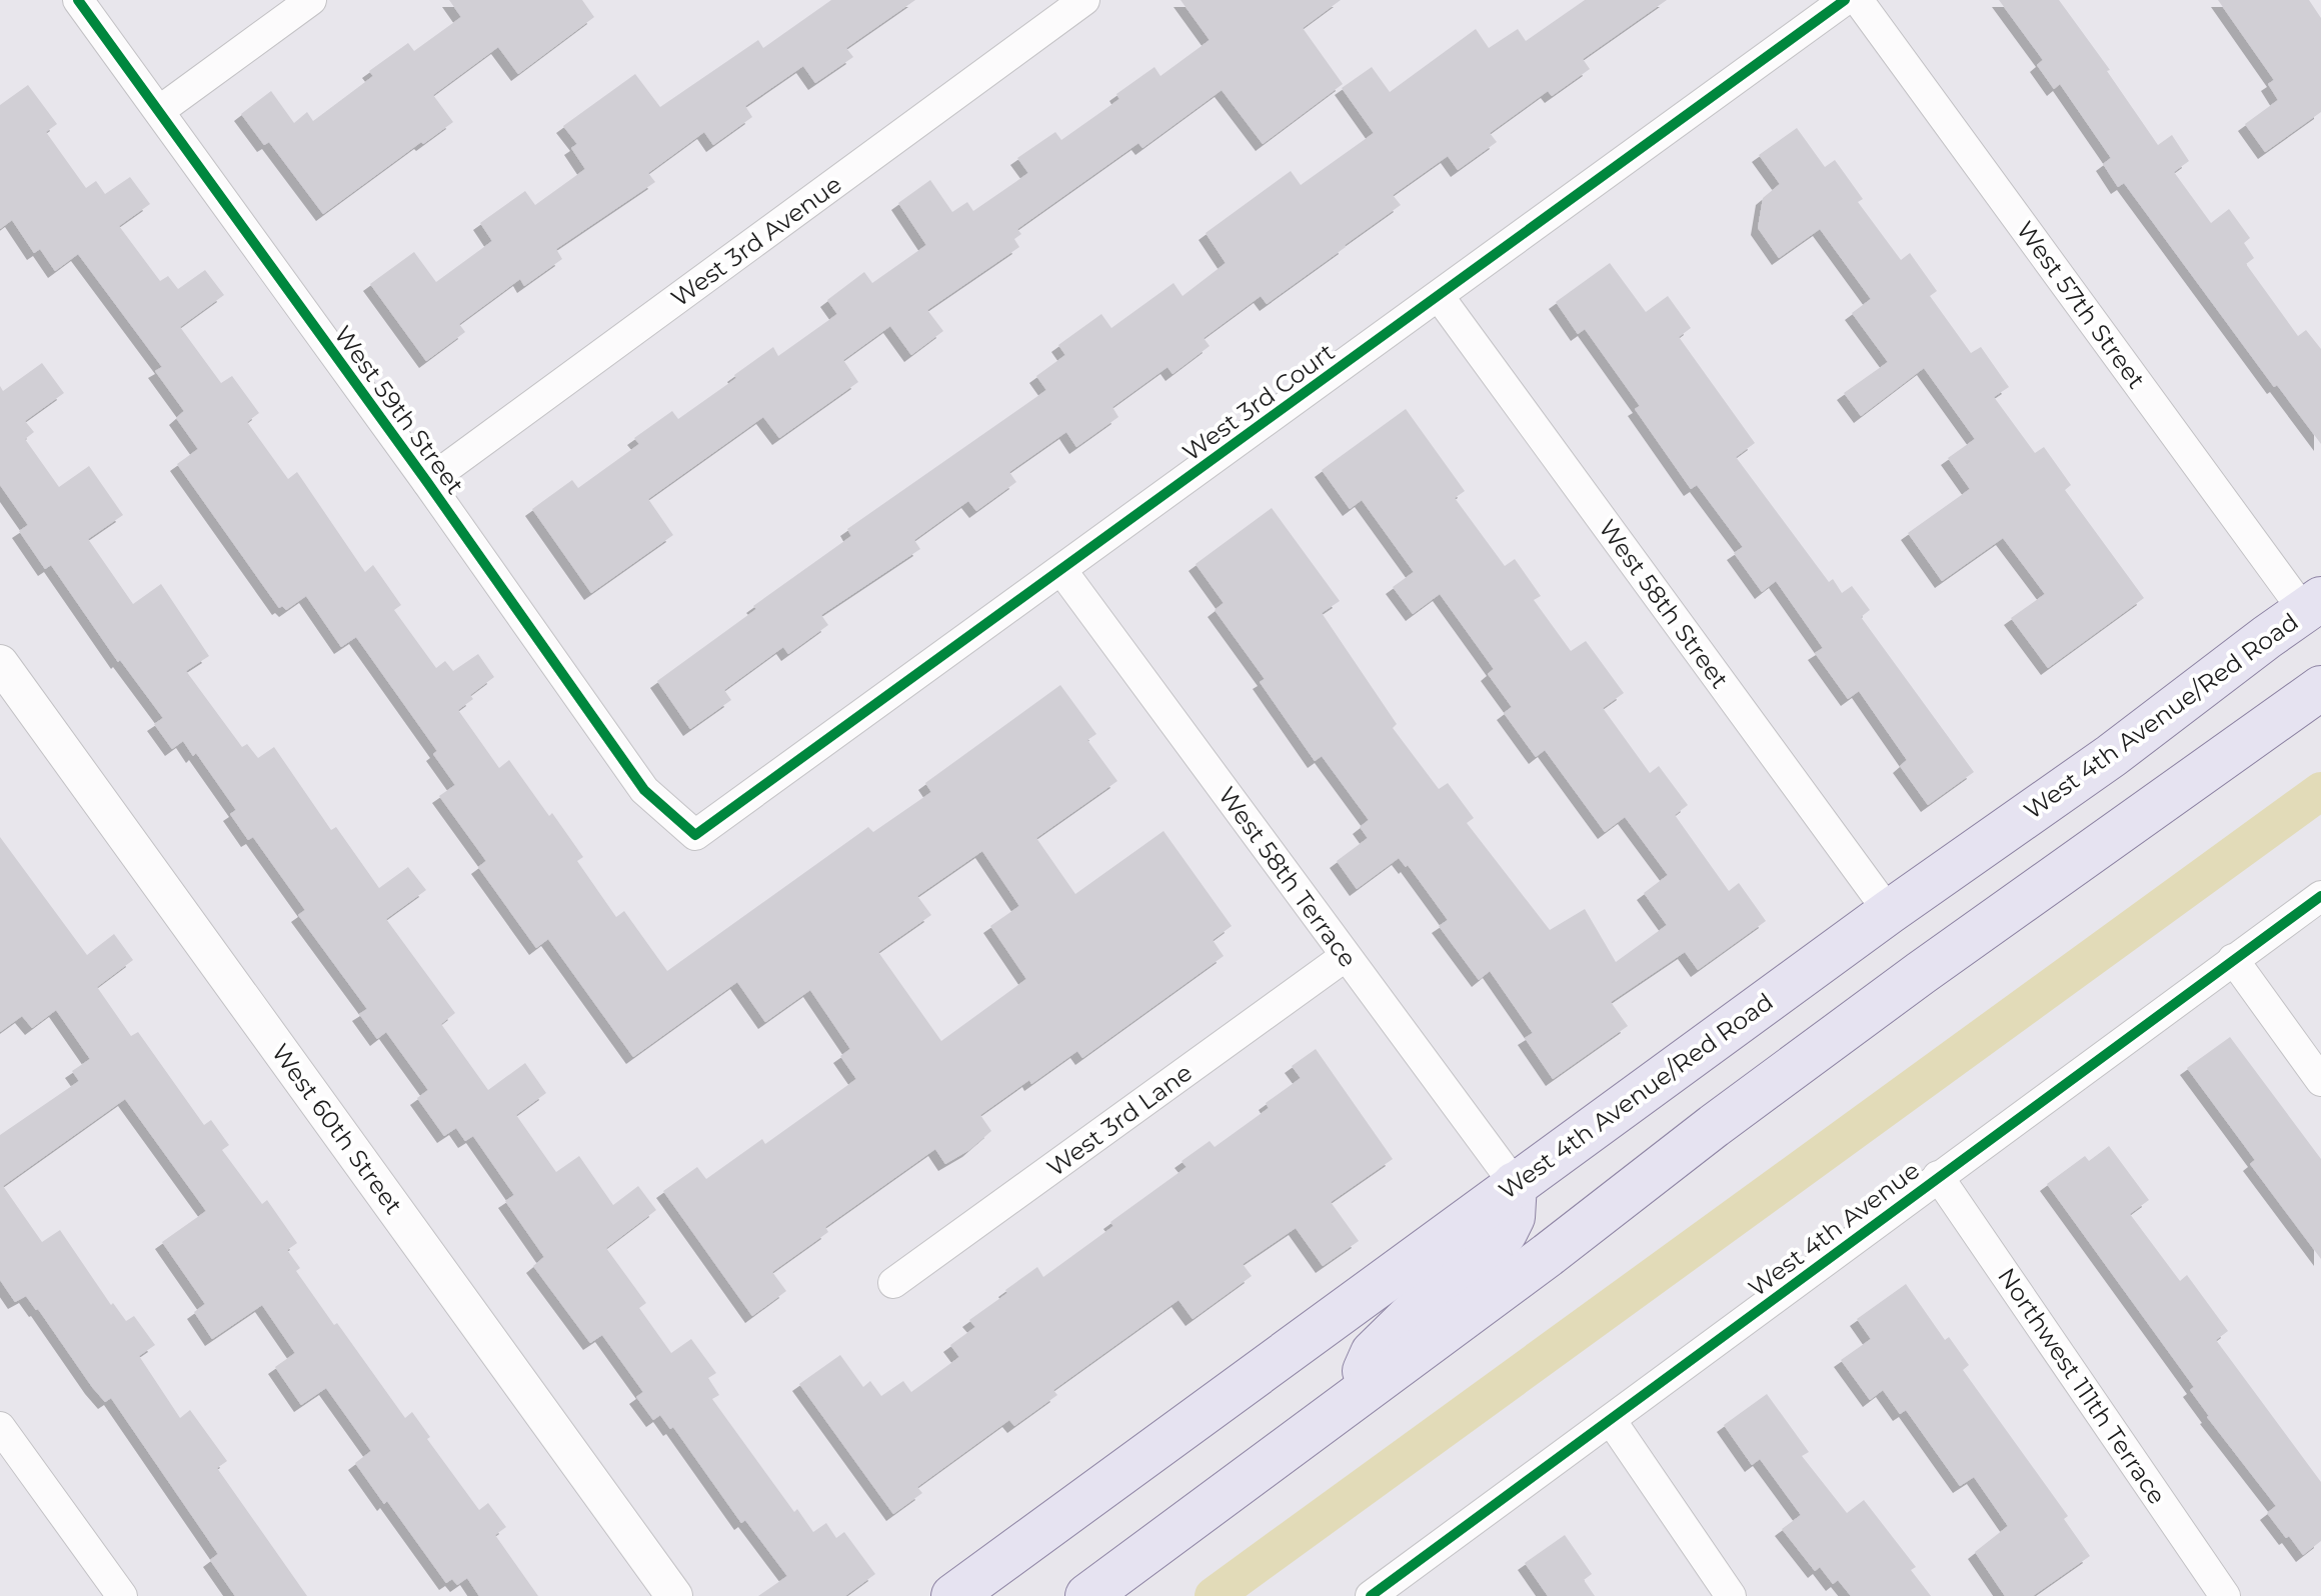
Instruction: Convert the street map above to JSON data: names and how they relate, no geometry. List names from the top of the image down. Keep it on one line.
{"streets":{"main road":["West 4th Avenue/Red Road"],"street":["West 3rd Avenue","West 57th Street","West 3rd Court","West 59th Street","West 58th Street","West 58th Terrace","West 3rd Lane","West 60th Street","West 4th Avenue","Northwest 111th Terrace"]},"crossings":[["West 3rd Avenue","West 59th Street"],["West 57th Street","West 4th Avenue/Red Road"],["West 3rd Court","West 59th Street"],["West 3rd Court","West 58th Street"],["West 3rd Court","West 58th Terrace"],["West 58th Street","West 4th Avenue/Red Road"],["West 4th Avenue/Red Road","West 58th Terrace"],["West 58th Terrace","West 3rd Lane"],["West 4th Avenue","Northwest 111th Terrace"]]}
